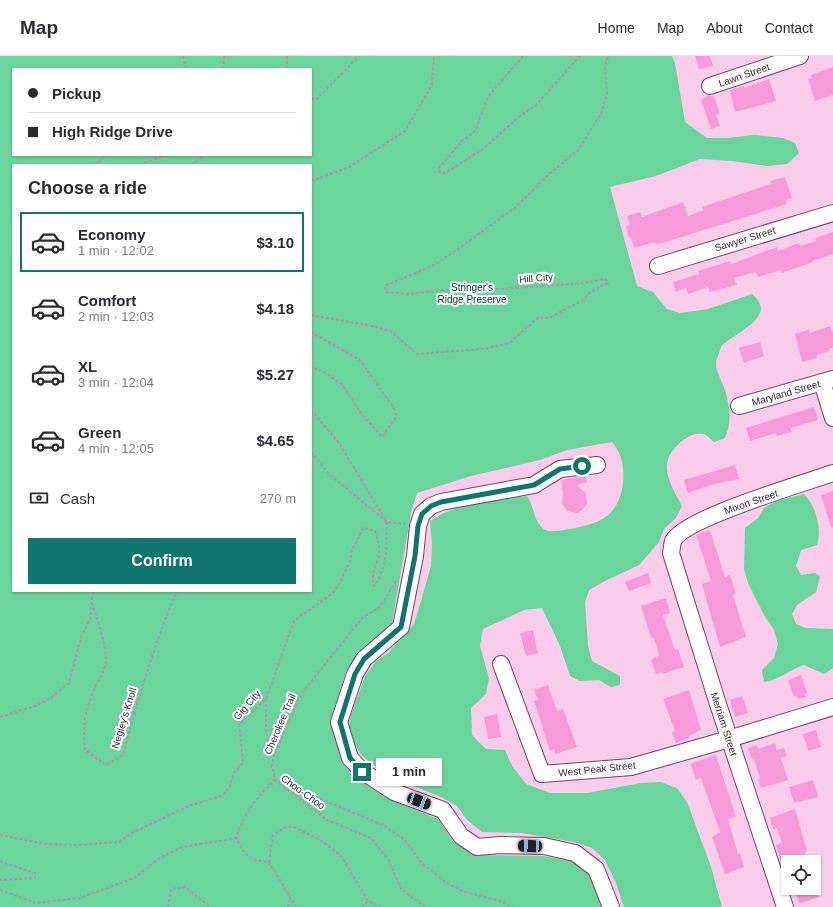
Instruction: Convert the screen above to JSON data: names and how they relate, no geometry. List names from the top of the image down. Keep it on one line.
{"streets":{"street":["Lawn Street","Sawyer Street","Maryland Street","Mixon Street","Merriam Street","West Peak Street"],"path":["Hill City","Gig City","Negley's Knoll","Cherokee Trail","Choo-Choo"]},"crossings":[["Mixon Street","Merriam Street"],["Cherokee Trail","Choo-Choo"],["Merriam Street","West Peak Street"]],"parks":["Stringer's Ridge Preserve"],"page":{"header":"Map","nav":["Home","Map","About","Contact"],"banner":["Pickup","High Ridge Drive"],"heading":"Choose a ride","list":[{"name":"Economy","note":"1 min · 12:02","value":"$3.10"},{"name":"Comfort","note":"2 min · 12:03","value":"$4.18"},{"name":"XL","note":"3 min · 12:04","value":"$5.27"},{"name":"Green","note":"4 min · 12:05","value":"$4.65"}],"pay":["Cash","270 m"],"buttons":"Confirm","bubble":"1 min"}}
